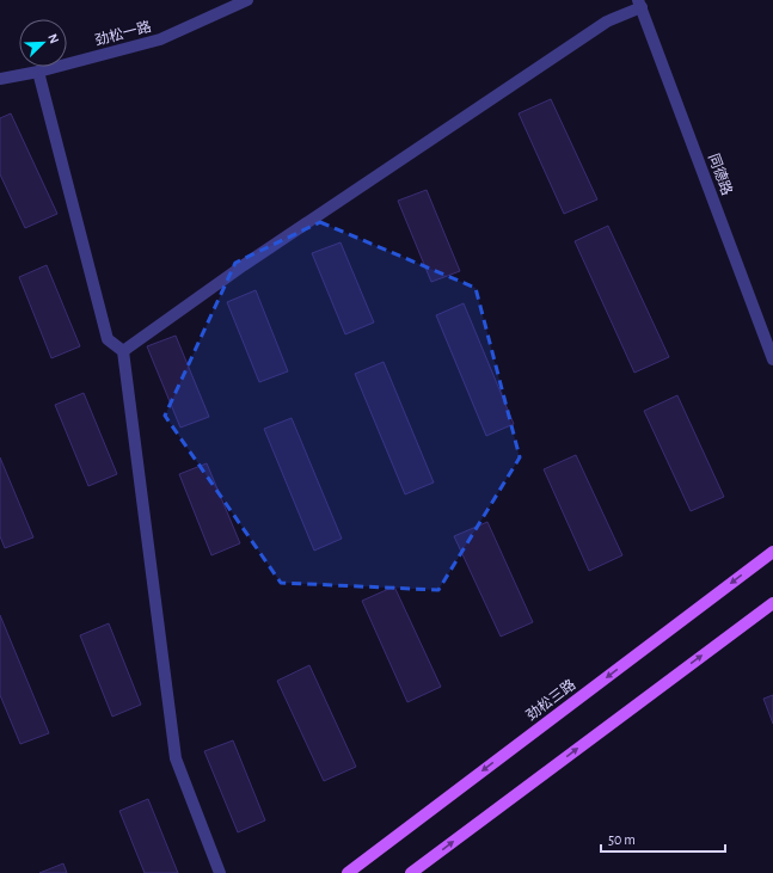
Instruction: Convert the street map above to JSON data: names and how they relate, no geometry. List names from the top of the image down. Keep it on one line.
{"streets":{"main road":["劲松三路"],"street":["劲松一路","同德路"]},"scale_bar":"50 m","north":"top right"}
